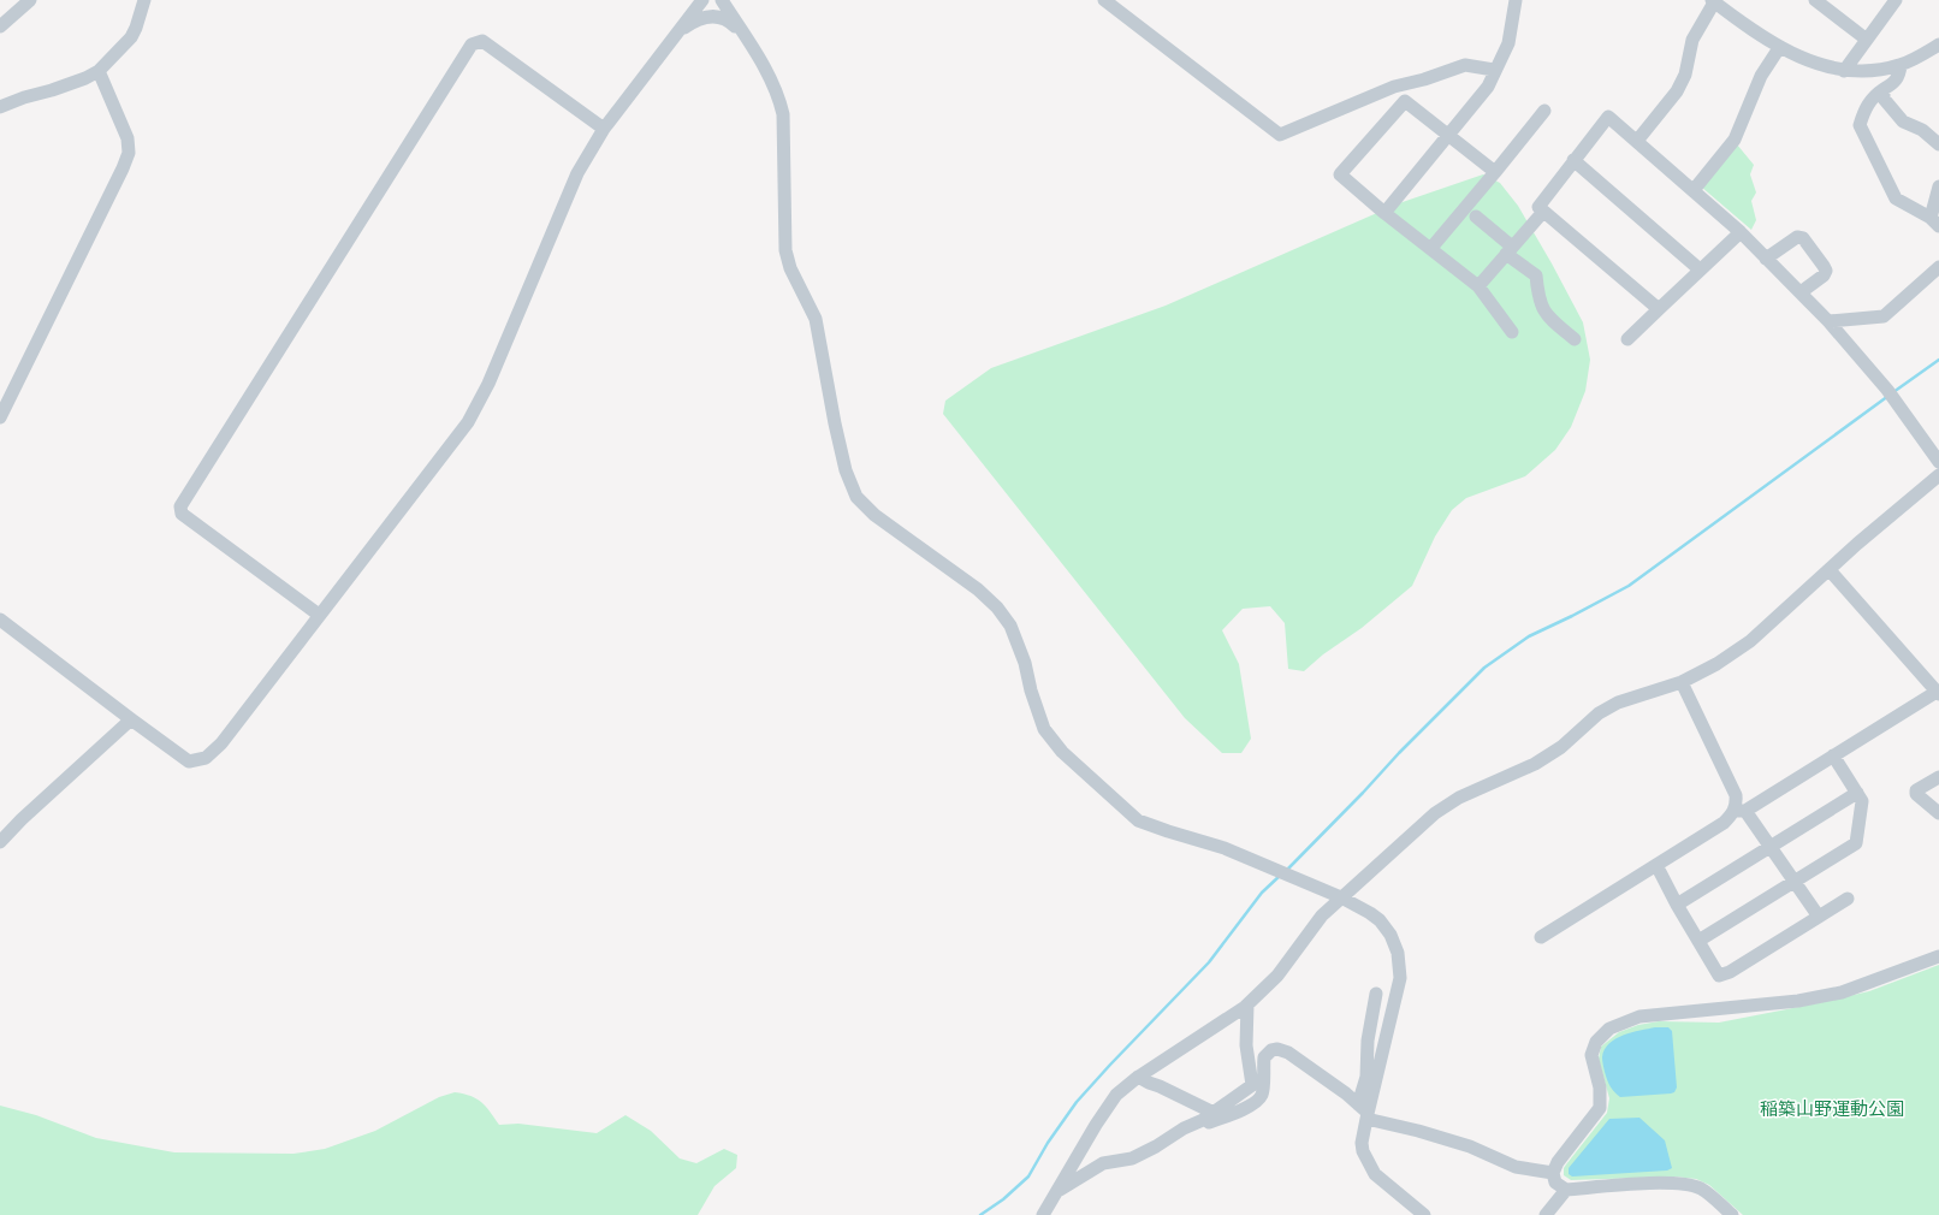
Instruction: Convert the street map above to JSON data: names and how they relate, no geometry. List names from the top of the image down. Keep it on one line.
{"parks":["稲築山野運動公園"]}
